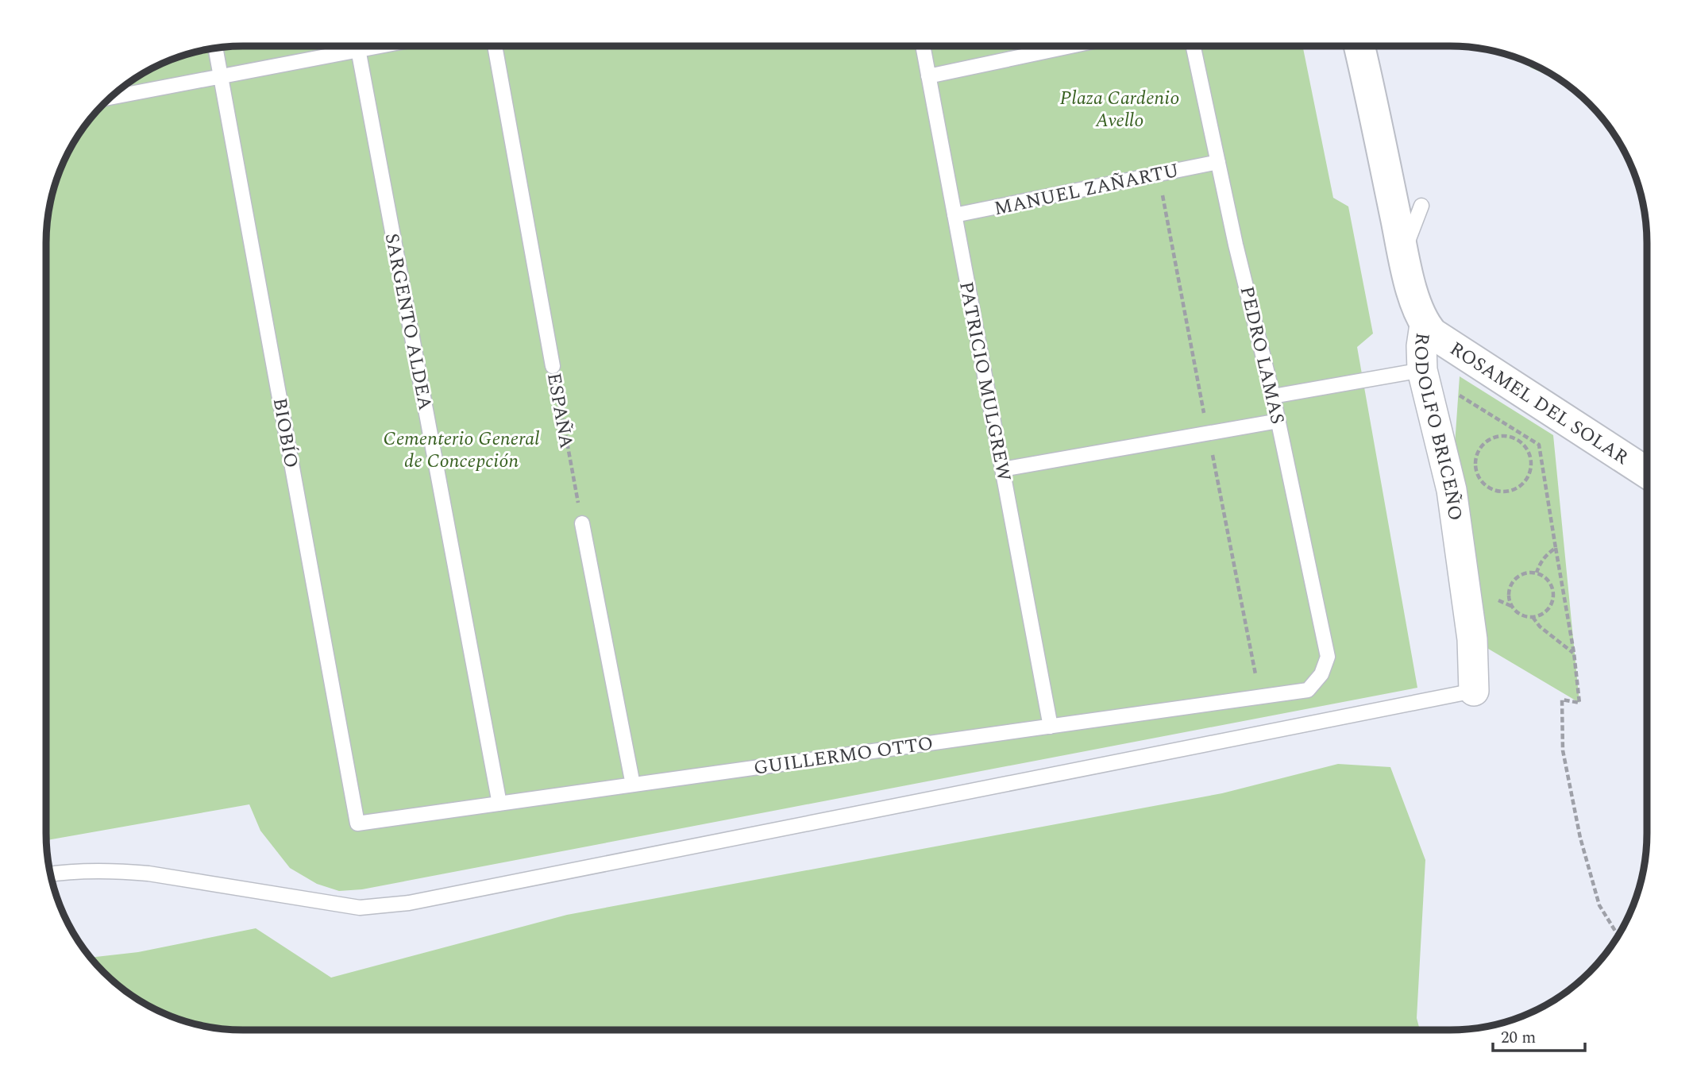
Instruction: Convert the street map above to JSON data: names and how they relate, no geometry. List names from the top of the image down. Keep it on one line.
{"streets":{"street":["ROSAMEL DEL SOLAR","RODOLFO BRICEÑO"],"lane":["MANUEL ZAÑARTU","SARGENTO ALDEA","PEDRO LAMAS","PATRICIO MULGREW","ESPAÑA","BIOBÍO","GUILLERMO OTTO"]},"crossings":[["MANUEL ZAÑARTU","PEDRO LAMAS"],["MANUEL ZAÑARTU","PATRICIO MULGREW"],["SARGENTO ALDEA","GUILLERMO OTTO"],["PEDRO LAMAS","GUILLERMO OTTO"],["PATRICIO MULGREW","GUILLERMO OTTO"],["ROSAMEL DEL SOLAR","RODOLFO BRICEÑO"],["BIOBÍO","GUILLERMO OTTO"]],"parks":["Plaza Cardenio Avello","Cementerio General de Concepción"],"scale_bar":"20 m"}
